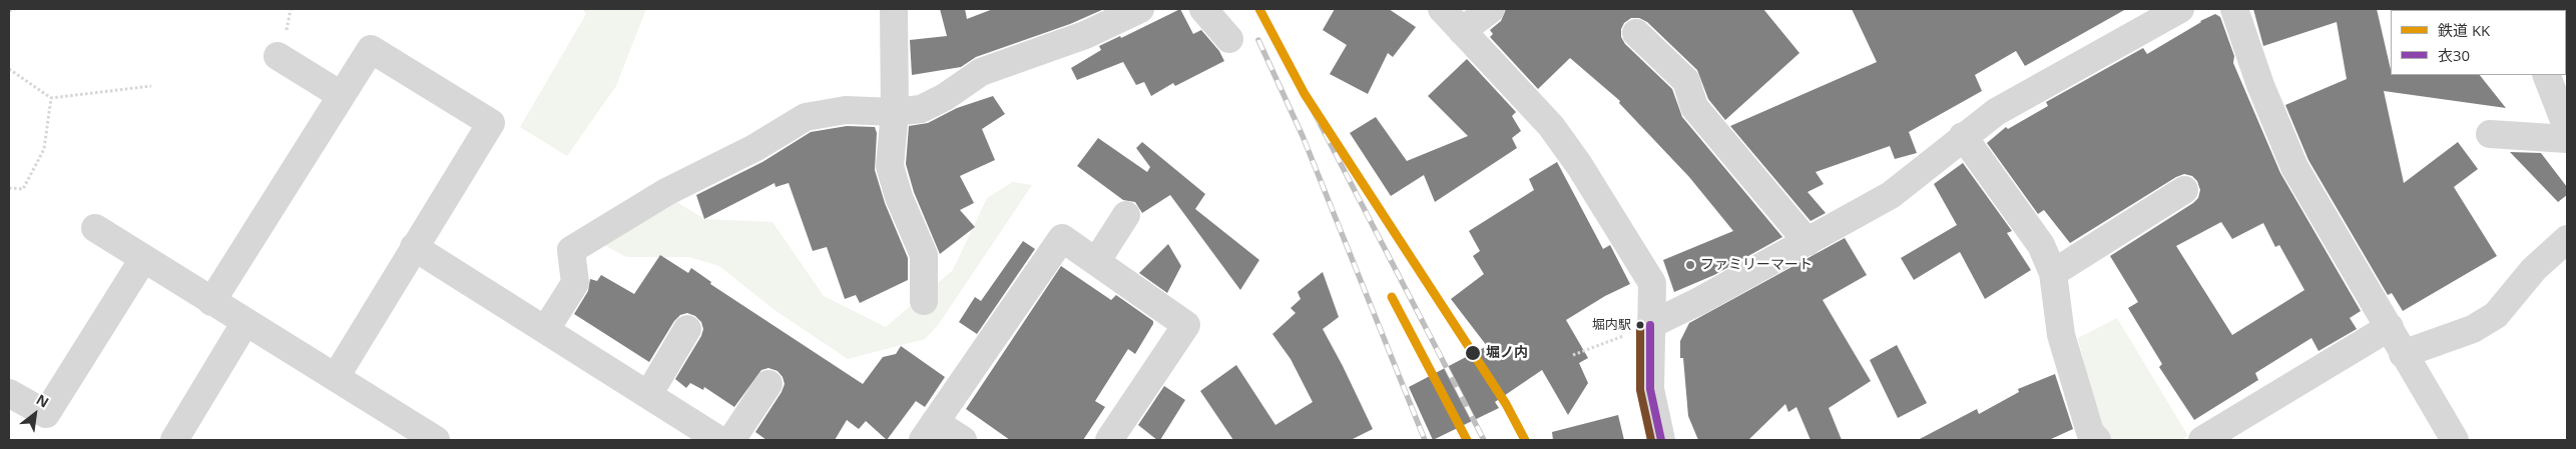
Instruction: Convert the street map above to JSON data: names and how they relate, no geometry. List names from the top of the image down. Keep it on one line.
{"places":["ファミリーマート","堀内駅","堀ノ内"],"lines":["rail line KK","transit line 衣30"],"legend":["鉄道 KK","衣30"],"north":"top right"}
